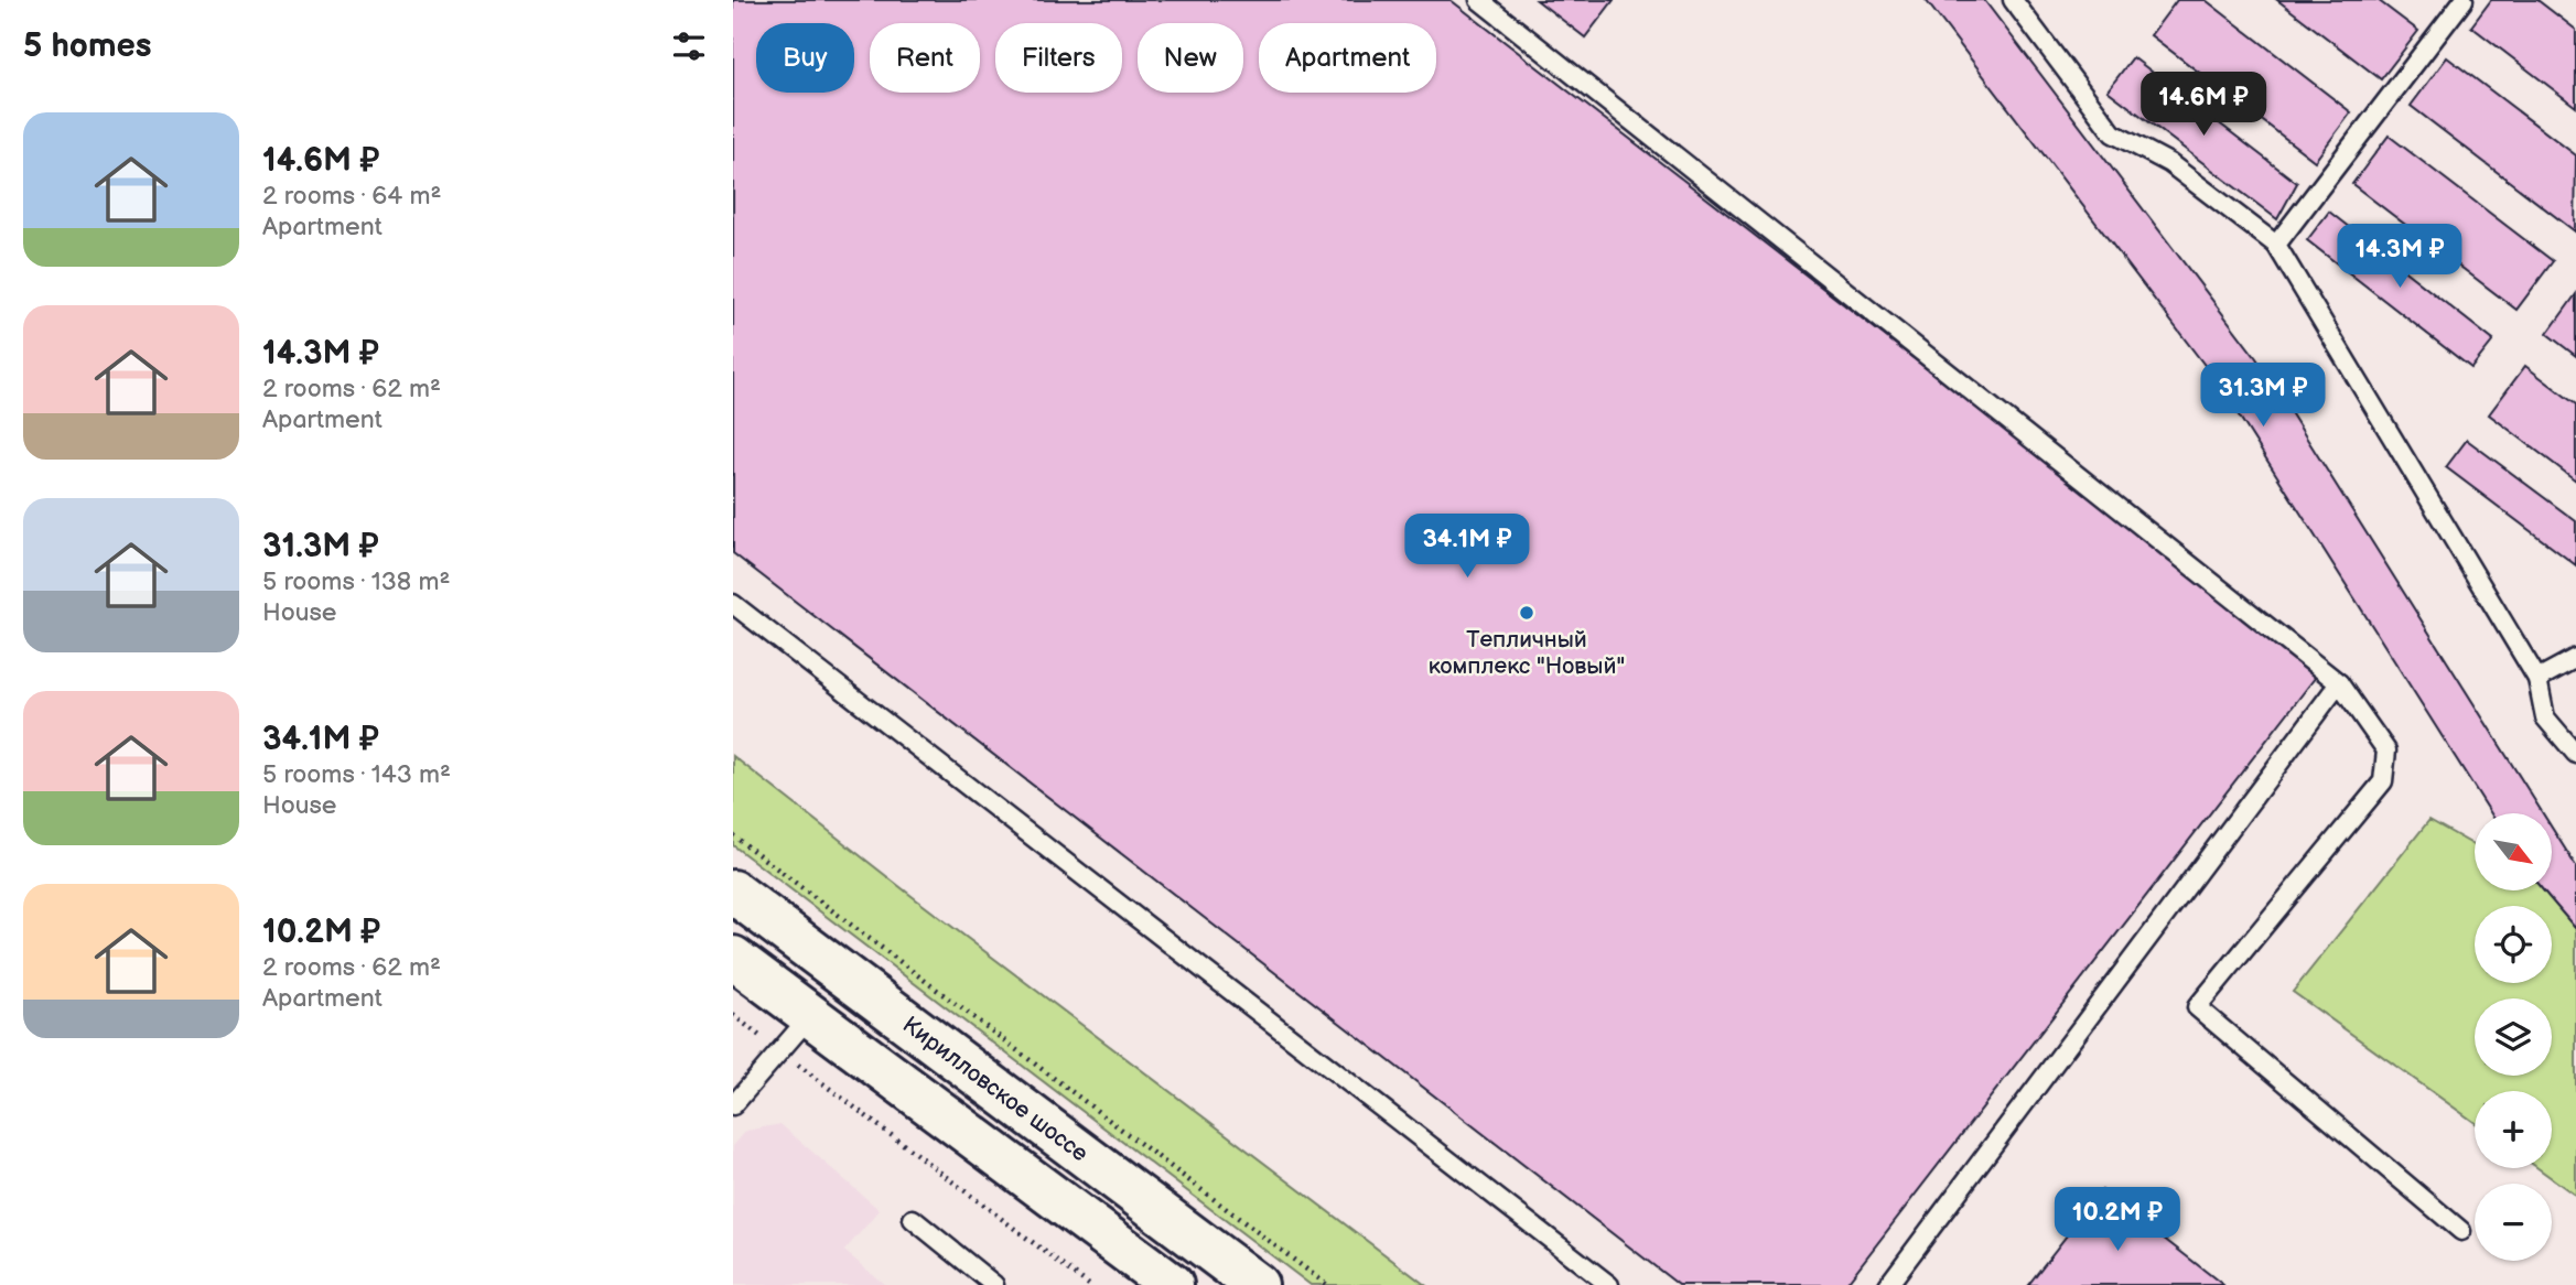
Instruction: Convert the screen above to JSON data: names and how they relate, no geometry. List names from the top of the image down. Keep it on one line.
{"streets":{"main road":["Кирилловское шоссе"]},"places":["Тепличный комплекс \"Новый\""],"north":"bottom right","page":{"heading":"5 homes","chip":["Buy","Rent","Filters","New","Apartment"],"price":["14.6M ₽","14.3M ₽","31.3M ₽","34.1M ₽","10.2M ₽"],"list":[{"name":"14.6M ₽","note":"2 rooms · 64 m² · Apartment"},{"name":"14.3M ₽","note":"2 rooms · 62 m² · Apartment"},{"name":"31.3M ₽","note":"5 rooms · 138 m² · House"},{"name":"34.1M ₽","note":"5 rooms · 143 m² · House"},{"name":"10.2M ₽","note":"2 rooms · 62 m² · Apartment"}],"map_buttons":["+","−"]}}
